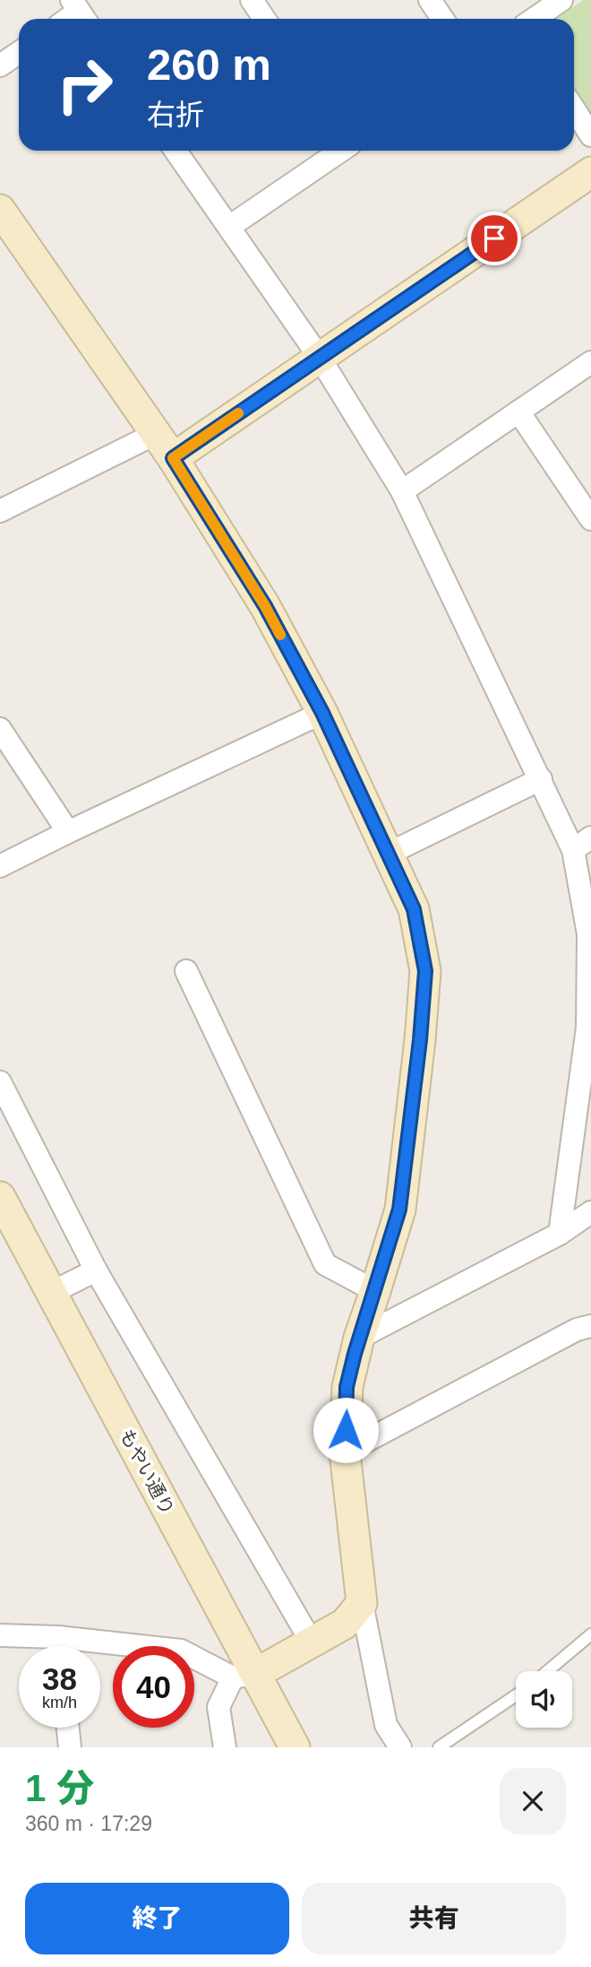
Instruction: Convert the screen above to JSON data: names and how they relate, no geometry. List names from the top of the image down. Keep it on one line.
{"streets":{"street":["もやい通り"]},"page":{"turn":["260 m","右折"],"speed":"38 km/h","limit":"40","heading":["1 分","360 m · 17:29"],"buttons":["終了","共有"]}}
